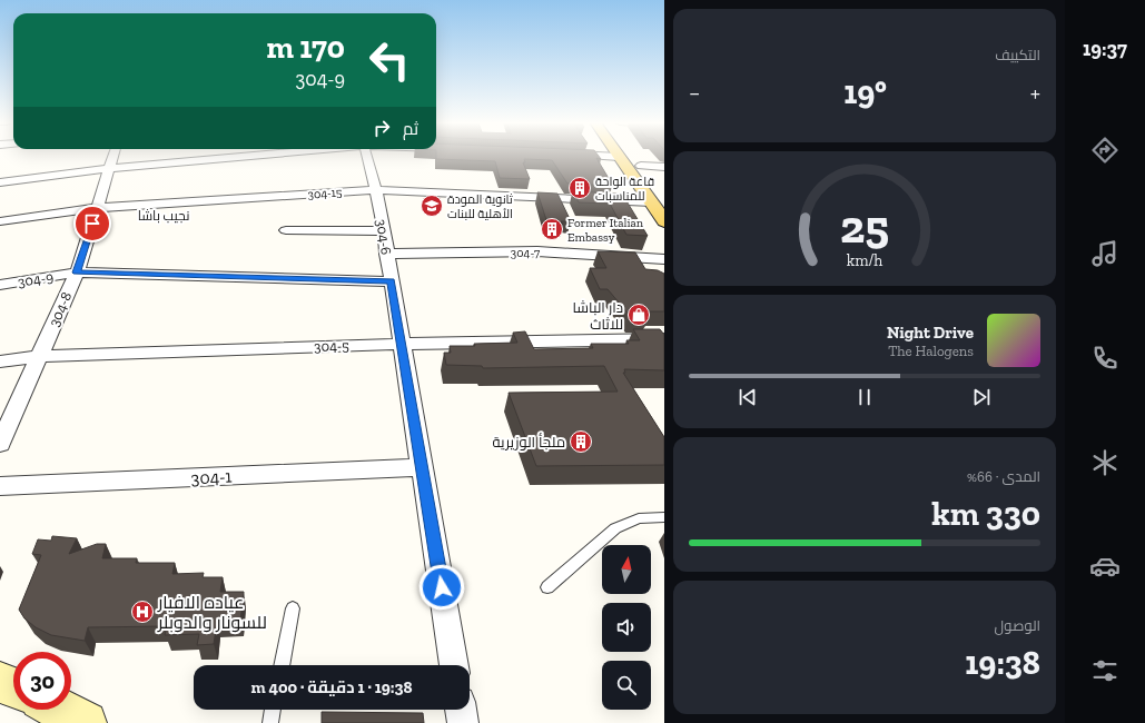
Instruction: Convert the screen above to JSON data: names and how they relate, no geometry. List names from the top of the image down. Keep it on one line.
{"streets":{"street":["304-15","304-6","304-7","304-9","304-8","304-5","304-1"]},"crossings":[["304-15","304-6"],["304-15","304-8"],["304-6","304-7"],["304-6","304-9"],["304-6","304-5"],["304-6","304-1"],["304-9","304-8"],["304-8","304-5"]],"districts":["نجيب باشا"],"places":{"building":["قاعة الواحة للمناسبات","Former Italian Embassy","ملجأ الوزيرية"],"school or university":["ثانوية المودة الأهلية للبنات"],"shop":["دار الباشا للاثاث"],"hospital":["عياده الافيار للسونار والدوبلر"]},"north":"top","page":{"tabs":"19:37","tile":["التكييف",["المدى · 66%","330 km"],["الوصول","19:38"]],"turn":["170 m","304-9"],"heat":["−","19°","+"],"then":"ثم","song":["Night Drive","The Halogens"],"limit":"30","trip":"19:38 · 1 دقيقة · 400 m","gauge":["25","km/h"]}}
